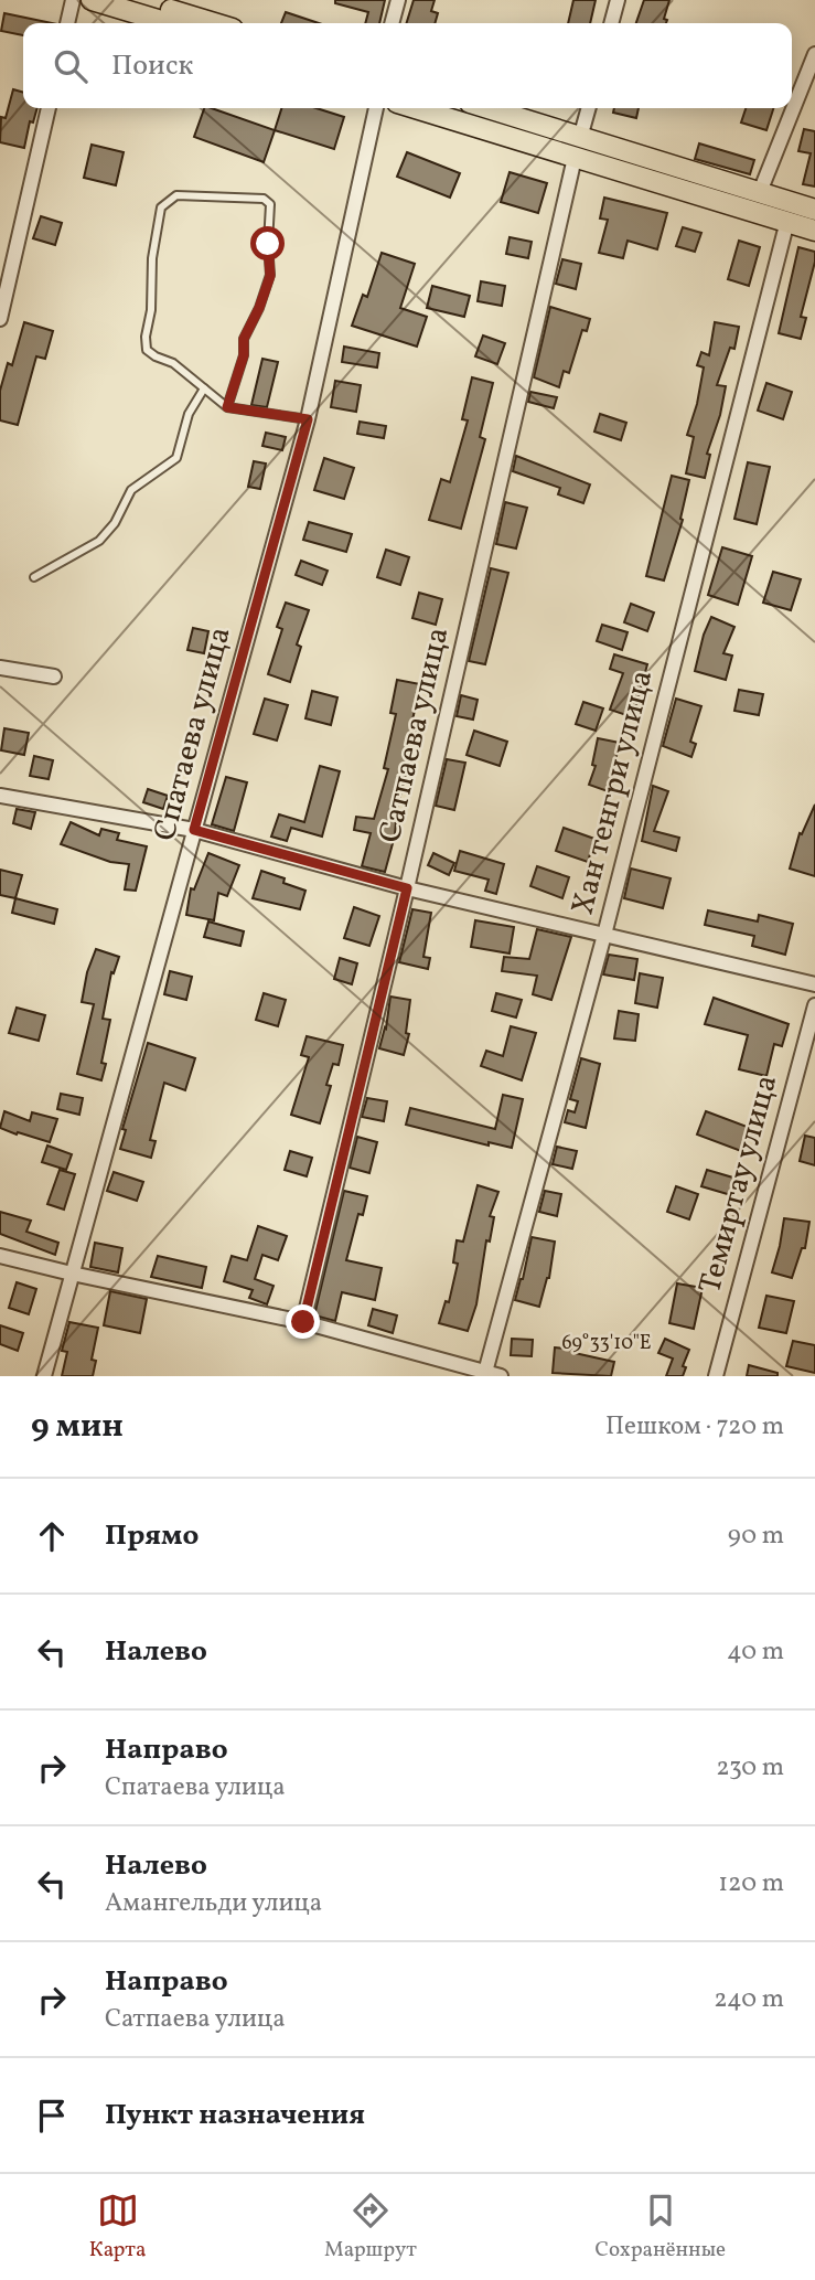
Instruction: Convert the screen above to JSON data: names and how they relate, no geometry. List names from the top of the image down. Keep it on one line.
{"streets":{"street":["Спатаева улица","Сатпаева улица","Хан тенгри улица","Темиртау улица"]},"page":{"search":"Поиск","heading":["9 мин","Пешком · 720 m"],"list":[["Прямо","90 m"],["Налево","40 m"],["Направо","Спатаева улица","230 m"],["Налево","Амангельди улица","120 m"],["Направо","Сатпаева улица","240 m"],"Пункт назначения"],"nav":["Карта","Маршрут","Сохранённые"]},"coordinates":["69°33'10\"E"]}
